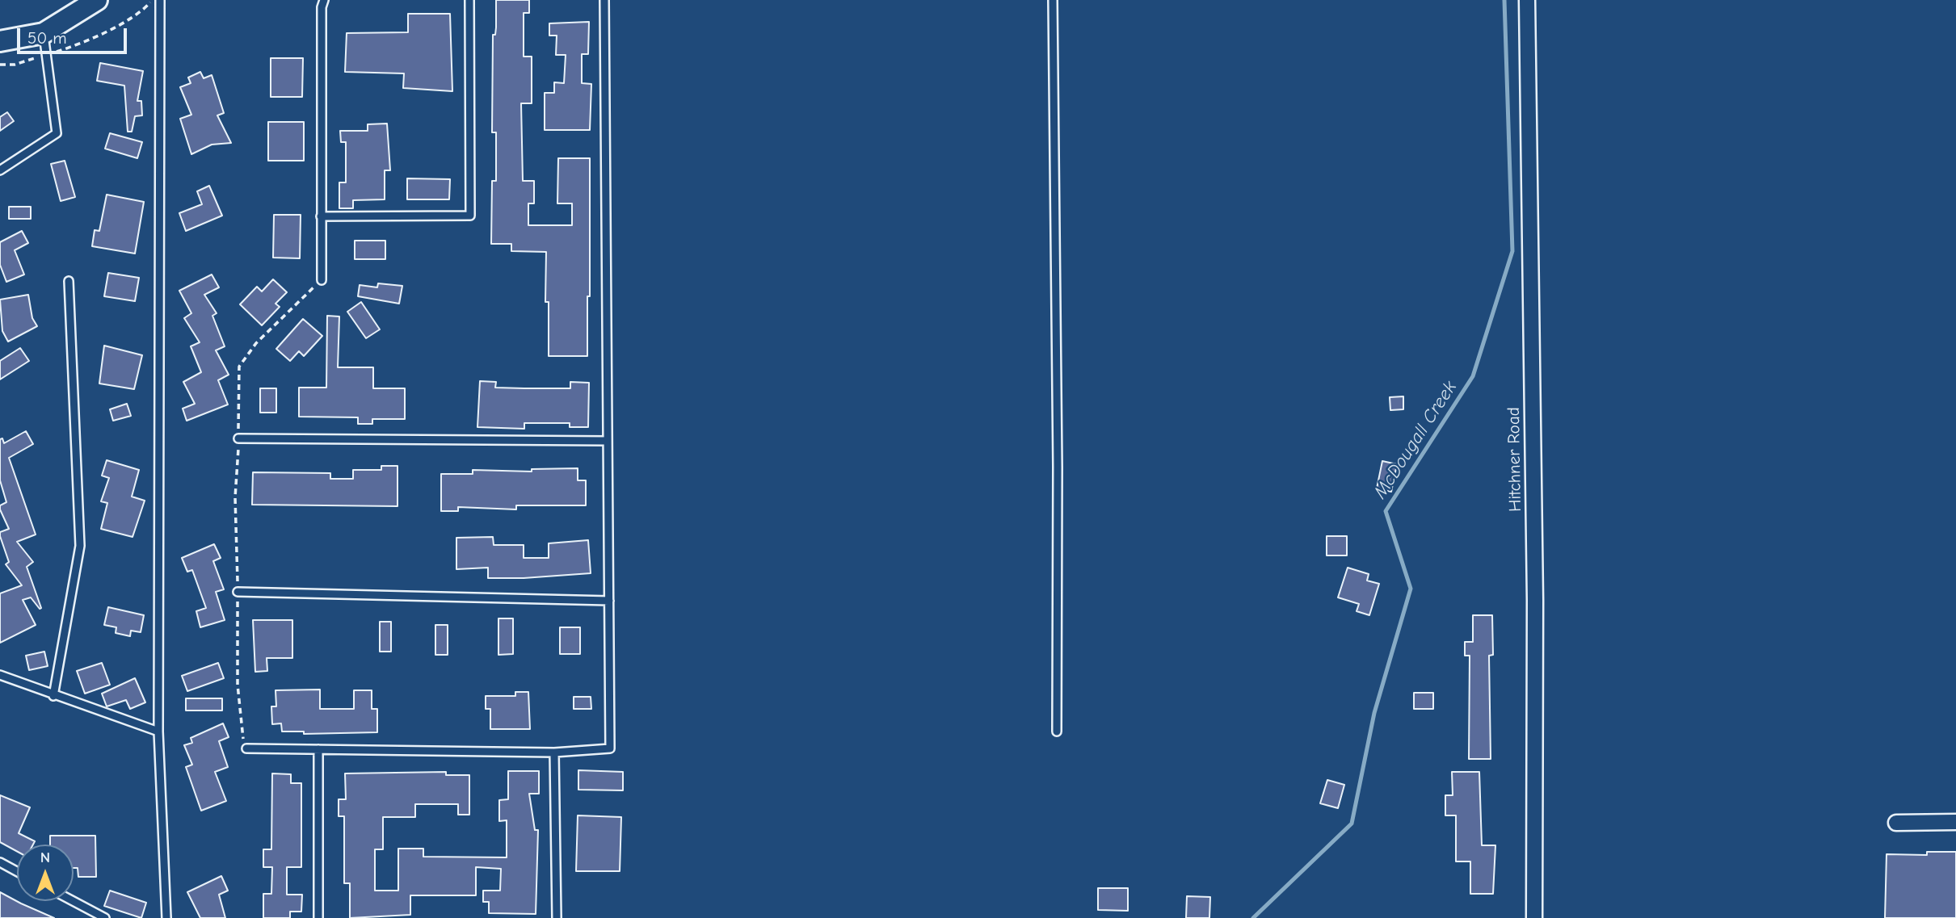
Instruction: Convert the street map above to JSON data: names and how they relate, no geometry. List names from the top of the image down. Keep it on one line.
{"streets":{"street":["Hitchner Road"]},"water":["McDougall Creek"],"scale_bar":"50 m","north":"top"}
